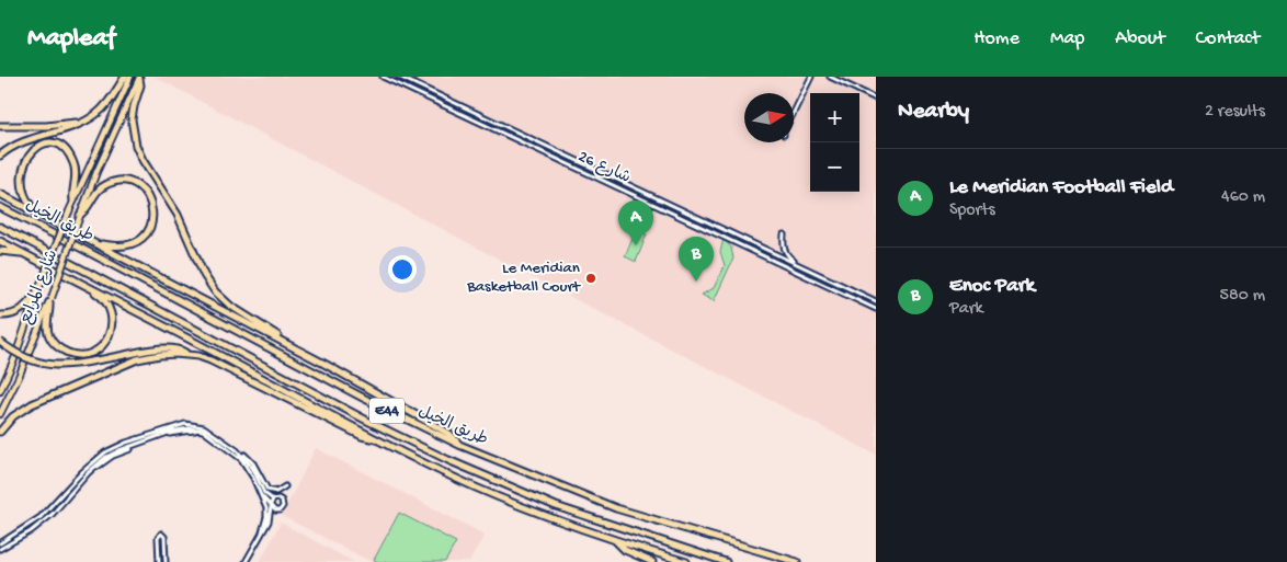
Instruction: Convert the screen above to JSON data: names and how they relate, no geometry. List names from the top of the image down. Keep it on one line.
{"streets":{"highway":["طريق الخيل","E44"],"main road":["شارع المرابع"],"street":["شارع 26"]},"places":["Le Meridian Basketball Court"],"north":"right","page":{"header":"Mapleaf","nav":["Home","Map","About","Contact"],"heading":["Nearby","2 results"],"map_buttons":["+","−"],"list":[{"mark":"A","name":"Le Meridian Football Field","note":"Sports","value":"460 m"},{"mark":"B","name":"Enoc Park","note":"Park","value":"580 m"}],"pins":["A","B"]}}
